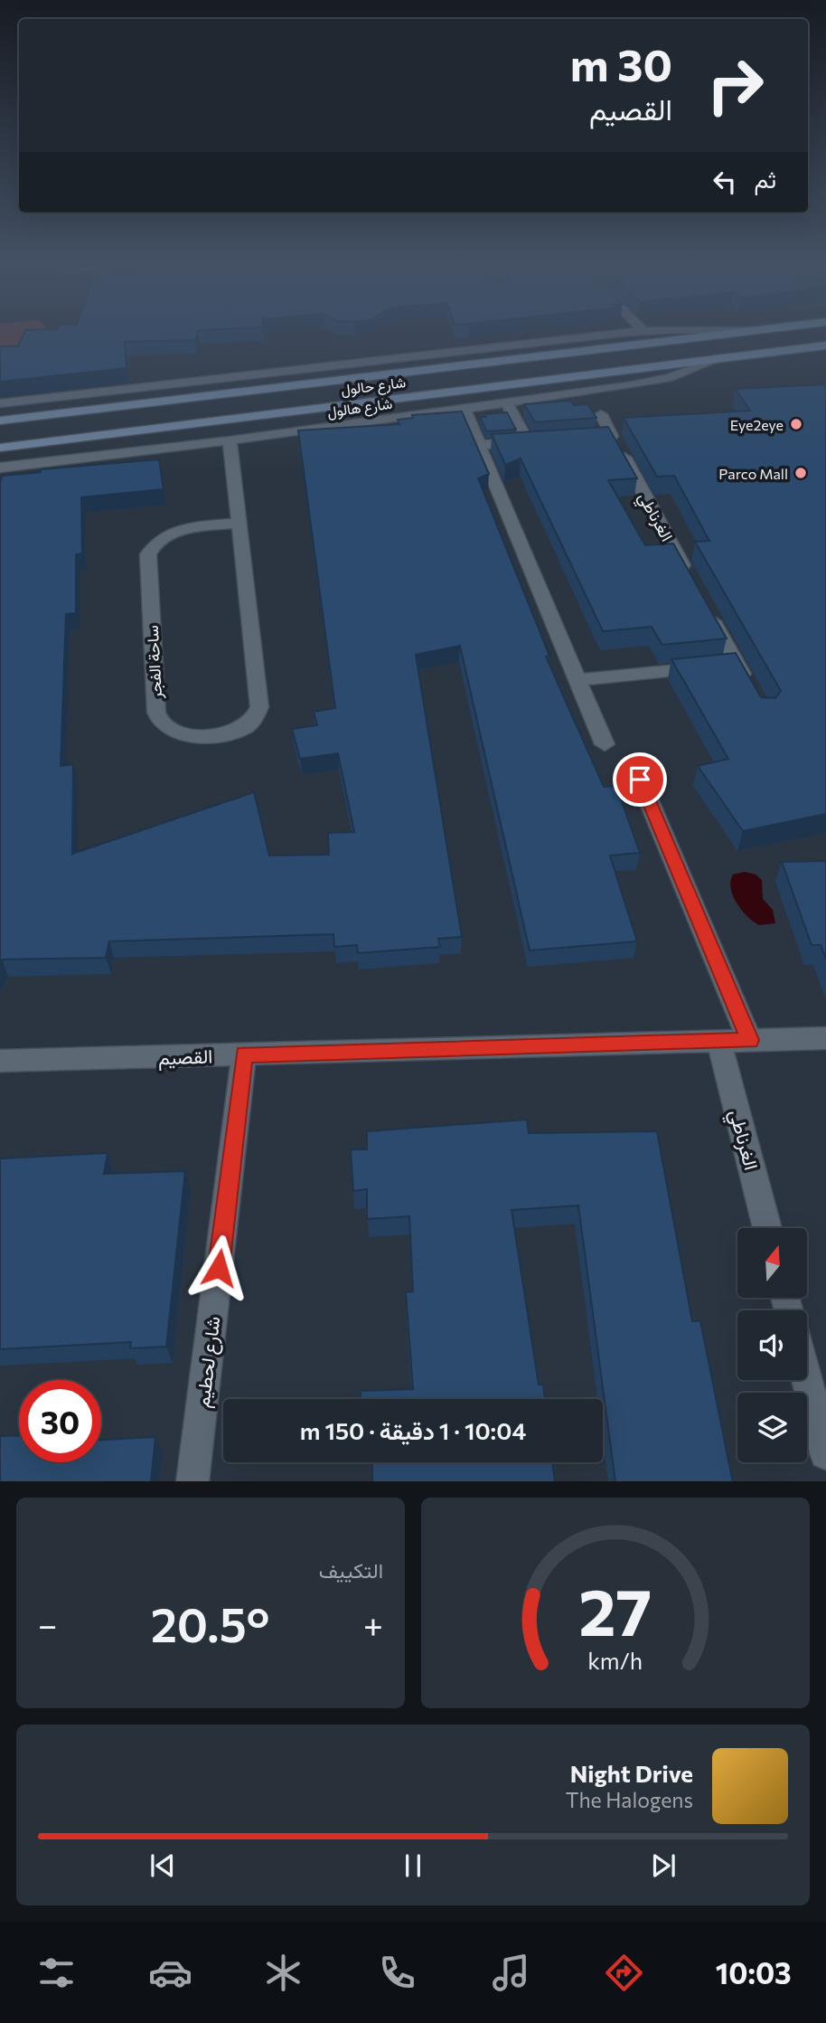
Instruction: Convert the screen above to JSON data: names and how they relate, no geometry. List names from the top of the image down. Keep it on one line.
{"streets":{"main road":["شارع حالول"],"street":["شارع هالول","الغرناطي","ساحة الفجر","القصيم","شارع لحطيم"]},"crossings":[["شارع حالول","شارع هالول"],["شارع هالول","ساحة الفجر"],["الغرناطي","القصيم"],["القصيم","شارع لحطيم"]],"places":["Eye2eye","Parco Mall"],"north":"top","page":{"turn":["30 m","القصيم"],"then":"ثم","limit":"30","trip":"10:04 · 1 دقيقة · 150 m","tile":"التكييف","heat":["−","20.5°","+"],"song":["Night Drive","The Halogens"],"tabs":"10:03","gauge":["27","km/h"]}}
